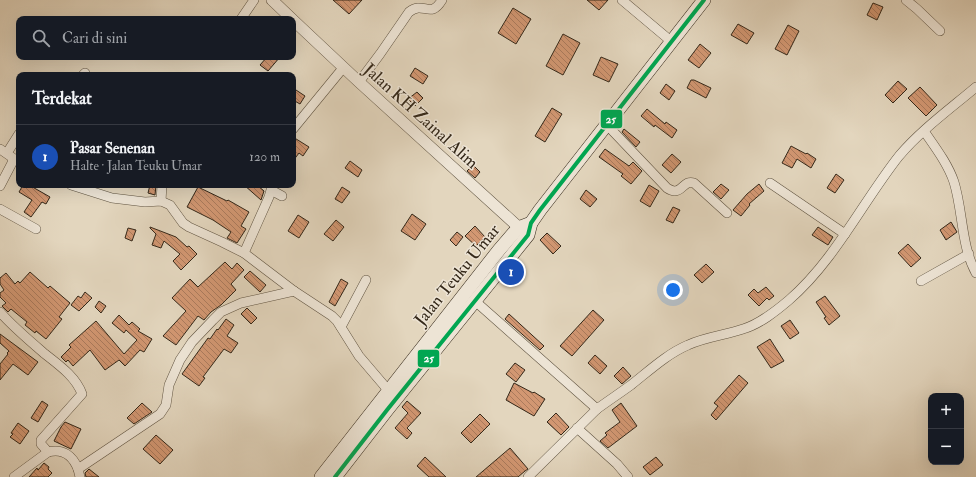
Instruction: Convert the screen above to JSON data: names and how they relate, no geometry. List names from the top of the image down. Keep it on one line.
{"streets":{"main road":["Jalan Teuku Umar"],"street":["Jalan KH Zainal Alim"]},"crossings":[["Jalan KH Zainal Alim","Jalan Teuku Umar"]],"lines":["transit line 25"],"page":{"search":"Cari di sini","heading":"Terdekat","list":[{"mark":"1","name":"Pasar Senenan","note":"Halte · Jalan Teuku Umar","value":"120 m"}],"pins":"1","map_buttons":["+","−"]}}
